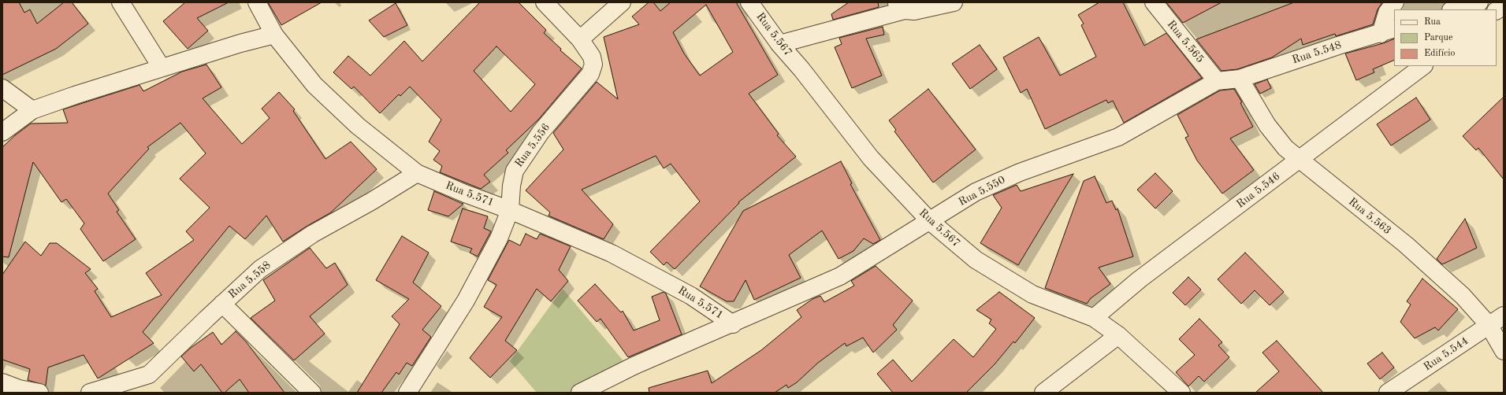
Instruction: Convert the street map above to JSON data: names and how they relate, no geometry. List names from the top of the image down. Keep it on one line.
{"streets":{"street":["Rua 5.567","Rua 5.565","Rua 5.548","Rua 5.556","Rua 5.546","Rua 5.550","Rua 5.571","Rua 5.563","Rua 5.558","Rua 5.544"]},"crossings":[["Rua 5.567","Rua 5.546"],["Rua 5.567","Rua 5.550"],["Rua 5.565","Rua 5.550"],["Rua 5.548","Rua 5.550"],["Rua 5.548","Rua 5.563"],["Rua 5.556","Rua 5.571"],["Rua 5.546","Rua 5.563"],["Rua 5.550","Rua 5.571"],["Rua 5.550","Rua 5.563"],["Rua 5.571","Rua 5.558"],["Rua 5.563","Rua 5.544"]],"legend":["Rua","Parque","Edifício"]}
